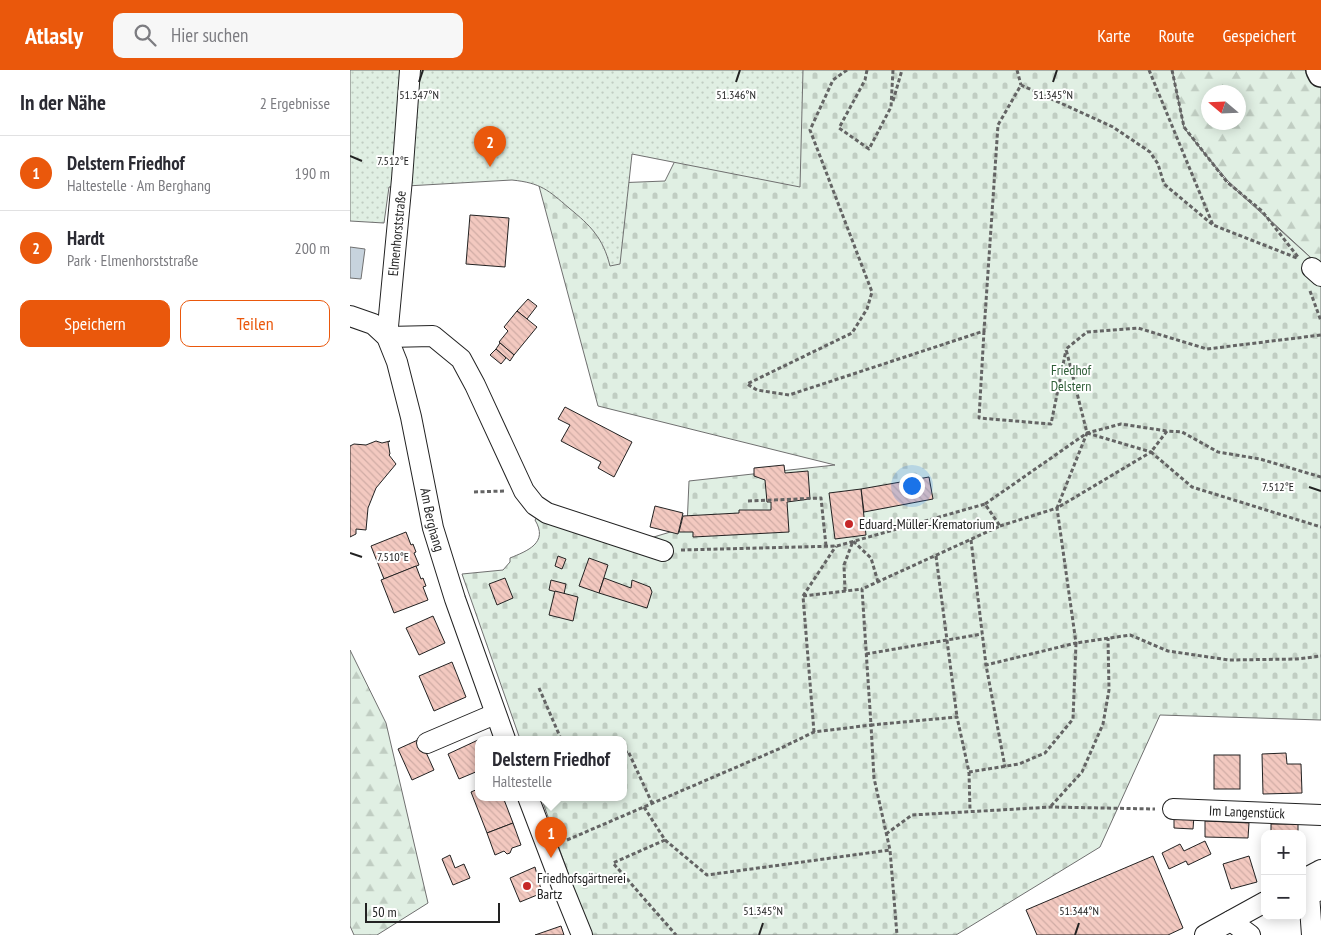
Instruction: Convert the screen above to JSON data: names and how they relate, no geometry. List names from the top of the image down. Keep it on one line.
{"streets":{"street":["Elmenhorststraße","Am Berghang","Im Langenstück"]},"crossings":[["Elmenhorststraße","Am Berghang"]],"parks":["Friedhof Delstern"],"places":["Eduard-Müller-Krematorium","Friedhofsgärtnerei Bartz"],"scale_bar":"50 m","north":"left","page":{"header":"Atlasly","search":"Hier suchen","nav":["Karte","Route","Gespeichert"],"heading":["In der Nähe","2 Ergebnisse"],"pins":["2","1"],"list":[{"mark":"1","name":"Delstern Friedhof","note":"Haltestelle · Am Berghang","value":"190 m"},{"mark":"2","name":"Hardt","note":"Park · Elmenhorststraße","value":"200 m"}],"buttons":["Speichern","Teilen"],"popup":["Delstern Friedhof","Haltestelle"],"map_buttons":["+","−"],"scale":"50 m"},"coordinates":["51.347°N","51.346°N","51.345°N","7.512°E","7.510°E","51.344°N"]}
